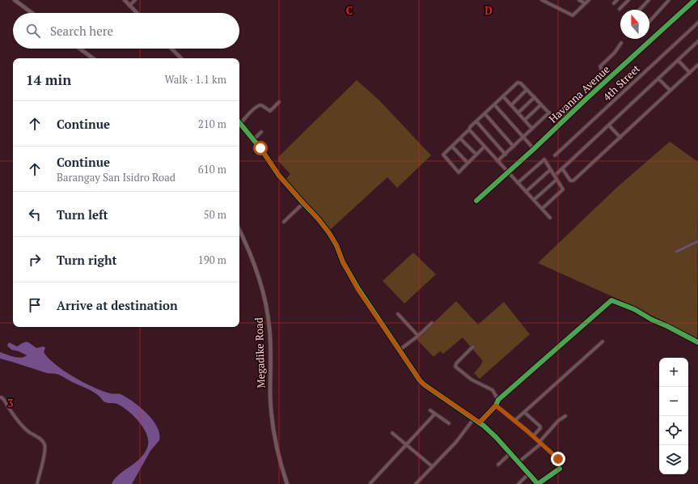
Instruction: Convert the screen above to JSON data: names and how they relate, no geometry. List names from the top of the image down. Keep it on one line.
{"streets":{"main road":["Megadike Road"],"street":["4th Street","Havanna Avenue"]},"north":"top","page":{"search":"Search here","heading":["14 min","Walk · 1.1 km"],"list":[["Continue","210 m"],["Continue","Barangay San Isidro Road","610 m"],["Turn left","50 m"],["Turn right","190 m"],"Arrive at destination"],"map_buttons":["+","−"]},"grid":{"columns":["C","D"],"rows":["3"]}}
